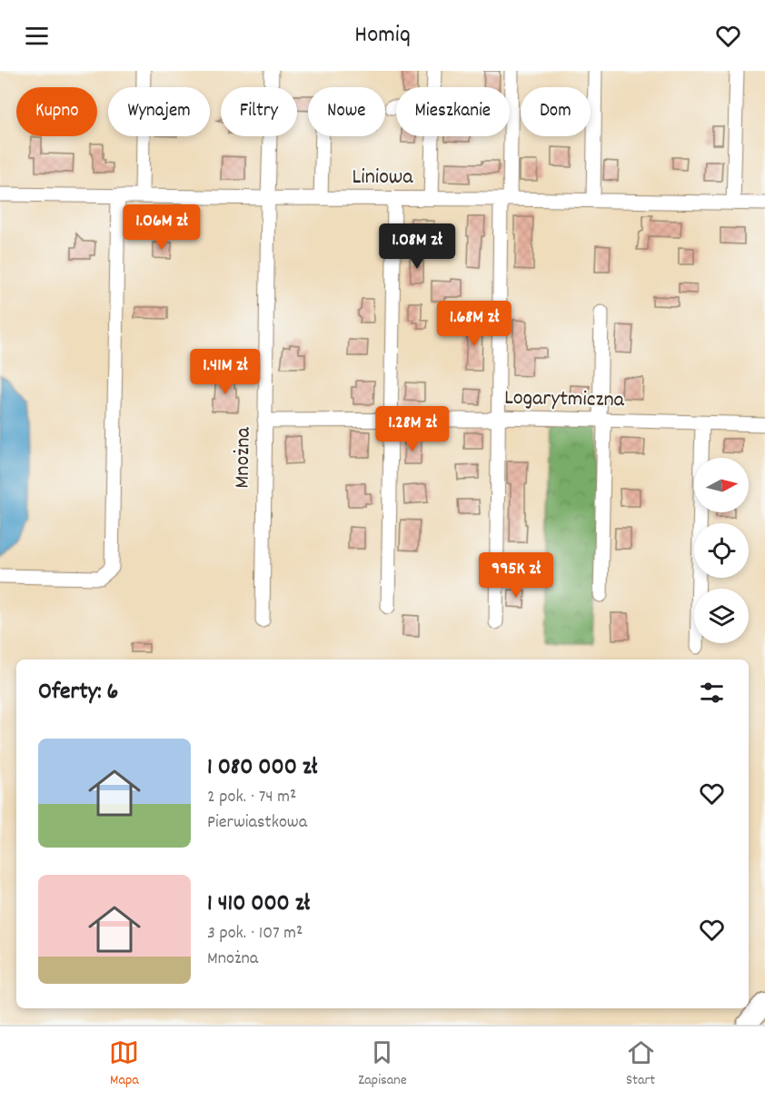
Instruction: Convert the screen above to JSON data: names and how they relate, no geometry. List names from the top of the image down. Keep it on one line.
{"streets":{"street":["Liniowa","Logarytmiczna","Mnożna"]},"crossings":[["Liniowa","Mnożna"],["Logarytmiczna","Mnożna"]],"north":"right","page":{"header":"Homiq","chip":["Kupno","Wynajem","Filtry","Nowe","Mieszkanie","Dom"],"price":["1.06M zł","1.08M zł","1.68M zł","1.41M zł","1.28M zł","995K zł"],"heading":"Oferty: 6","list":[{"name":"1 080 000 zł","note":"2 pok. · 74 m² · Pierwiastkowa"},{"name":"1 410 000 zł","note":"3 pok. · 107 m² · Mnożna"}],"tabs":["Mapa","Zapisane","Start"]}}
